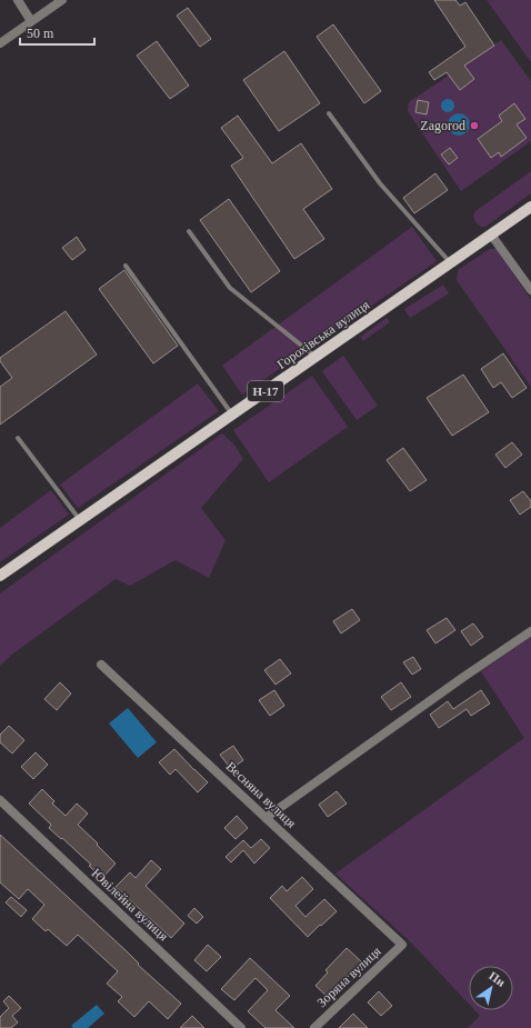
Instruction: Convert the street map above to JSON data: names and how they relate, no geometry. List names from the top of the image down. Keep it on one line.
{"streets":{"main road":["Горохівська вулиця","Н-17"],"street":["Весняна вулиця","Ювілейна вулиця","Зоряна вулиця"]},"crossings":[["Весняна вулиця","Зоряна вулиця"]],"places":["Zagorod"],"scale_bar":"50 m","north":"top right"}
